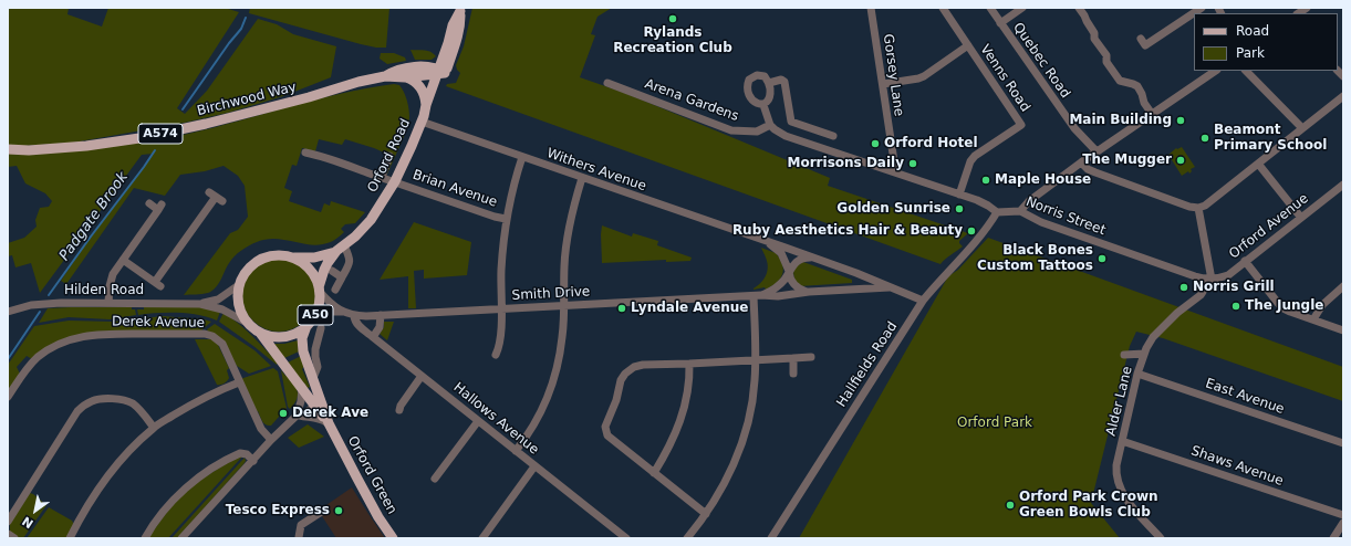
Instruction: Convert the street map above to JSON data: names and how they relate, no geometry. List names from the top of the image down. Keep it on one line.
{"streets":{"main road":["Birchwood Way","A574","Orford Road","A50","Orford Green"],"street":["Quebec Road","Gorsey Lane","Venns Road","Arena Gardens","Withers Avenue","Brian Avenue","Norris Street","Orford Avenue","Hilden Road","Smith Drive","Derek Avenue","Hallfields Road","East Avenue","Alder Lane","Hallows Avenue","Shaws Avenue"]},"crossings":[["Birchwood Way","Orford Road"],["Orford Road","Withers Avenue"],["Orford Road","Brian Avenue"],["Orford Road","Hilden Road"],["Orford Road","Smith Drive"],["Orford Road","A50"],["Orford Road","Orford Green"],["Withers Avenue","Smith Drive"],["Withers Avenue","Hallfields Road"],["Norris Street","Orford Avenue"],["Norris Street","Hallfields Road"],["Norris Street","Alder Lane"],["Orford Avenue","Alder Lane"],["Hilden Road","Smith Drive"],["Hilden Road","A50"],["Hilden Road","Orford Green"],["Smith Drive","A50"],["Smith Drive","Hallows Avenue"],["Smith Drive","Orford Green"],["A50","Orford Green"],["East Avenue","Alder Lane"],["Alder Lane","Shaws Avenue"]],"water":["Padgate Brook"],"parks":["Orford Park"],"places":["Rylands Recreation Club","Main Building","Beamont Primary School","Orford Hotel","The Mugger","Morrisons Daily","Maple House","Golden Sunrise","Ruby Aesthetics Hair & Beauty","Black Bones Custom Tattoos","Norris Grill","The Jungle","Lyndale Avenue","Derek Ave","Orford Park Crown Green Bowls Club","Tesco Express"],"legend":["Road","Park"],"north":"bottom left"}
